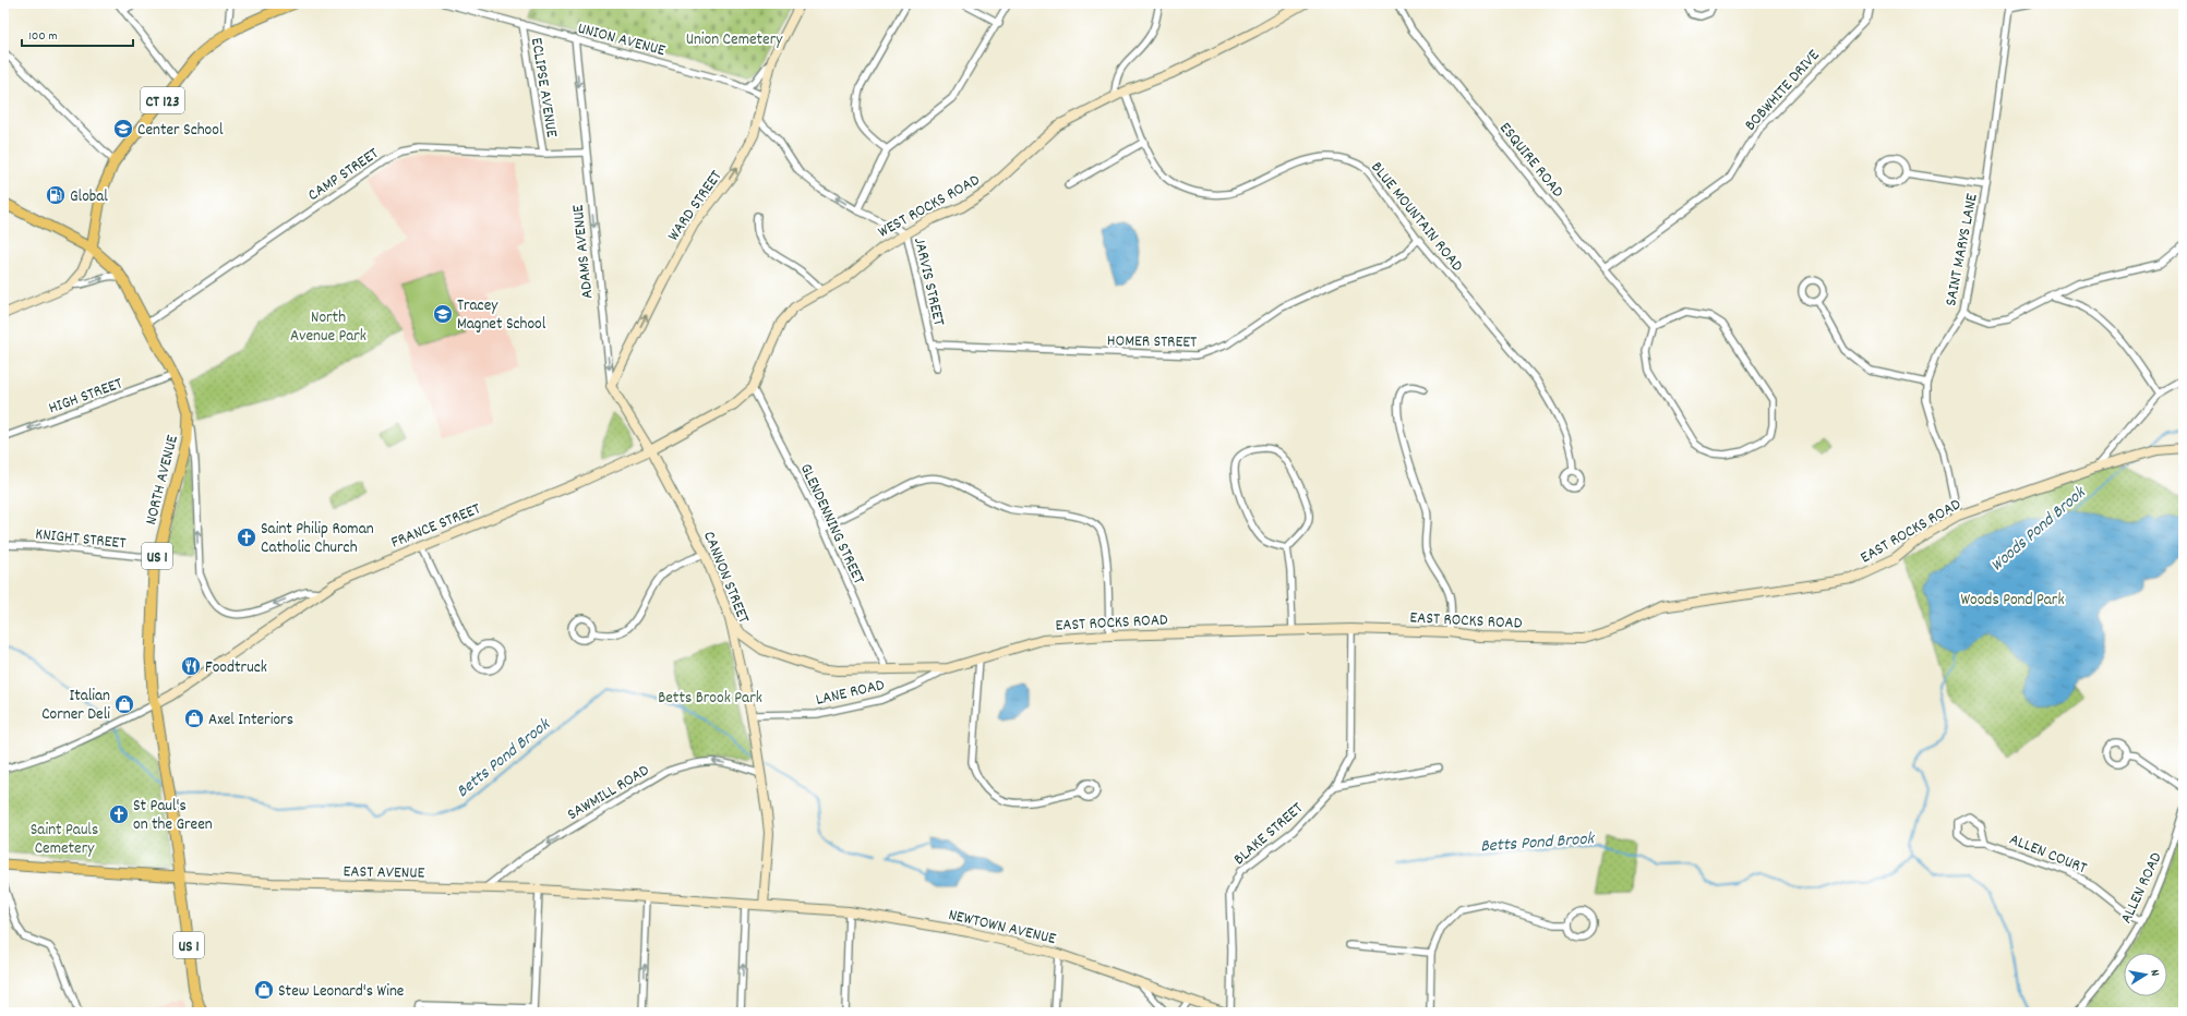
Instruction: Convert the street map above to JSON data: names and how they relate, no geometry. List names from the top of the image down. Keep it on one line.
{"streets":{"main road":["CT 123","WARD STREET","WEST ROCKS ROAD","ADAMS AVENUE","NORTH AVENUE","FRANCE STREET","EAST ROCKS ROAD","US 1","CANNON STREET","EAST AVENUE","NEWTOWN AVENUE"],"street":["UNION AVENUE","ECLIPSE AVENUE","BOBWHITE DRIVE","ESQUIRE ROAD","CAMP STREET","BLUE MOUNTAIN ROAD","SAINT MARYS LANE","JARVIS STREET","HOMER STREET","HIGH STREET","GLENDENNING STREET","KNIGHT STREET","LANE ROAD","SAWMILL ROAD","BLAKE STREET","ALLEN COURT","ALLEN ROAD"]},"crossings":[["UNION AVENUE","ECLIPSE AVENUE"],["UNION AVENUE","WARD STREET"],["UNION AVENUE","ADAMS AVENUE"],["ECLIPSE AVENUE","CAMP STREET"],["BOBWHITE DRIVE","ESQUIRE ROAD"],["CT 123","NORTH AVENUE"],["CT 123","US 1"],["CAMP STREET","ADAMS AVENUE"],["CAMP STREET","NORTH AVENUE"],["WARD STREET","ADAMS AVENUE"],["WARD STREET","JARVIS STREET"],["WEST ROCKS ROAD","BLUE MOUNTAIN ROAD"],["WEST ROCKS ROAD","ADAMS AVENUE"],["WEST ROCKS ROAD","JARVIS STREET"],["WEST ROCKS ROAD","GLENDENNING STREET"],["WEST ROCKS ROAD","FRANCE STREET"],["WEST ROCKS ROAD","CANNON STREET"],["BLUE MOUNTAIN ROAD","HOMER STREET"],["SAINT MARYS LANE","EAST ROCKS ROAD"],["ADAMS AVENUE","FRANCE STREET"],["ADAMS AVENUE","CANNON STREET"],["JARVIS STREET","HOMER STREET"],["HIGH STREET","NORTH AVENUE"],["NORTH AVENUE","FRANCE STREET"],["NORTH AVENUE","KNIGHT STREET"],["NORTH AVENUE","US 1"],["NORTH AVENUE","EAST AVENUE"],["GLENDENNING STREET","EAST ROCKS ROAD"],["FRANCE STREET","CANNON STREET"],["EAST ROCKS ROAD","CANNON STREET"],["EAST ROCKS ROAD","LANE ROAD"],["EAST ROCKS ROAD","BLAKE STREET"],["US 1","EAST AVENUE"],["CANNON STREET","LANE ROAD"],["CANNON STREET","SAWMILL ROAD"],["CANNON STREET","EAST AVENUE"],["CANNON STREET","NEWTOWN AVENUE"],["SAWMILL ROAD","EAST AVENUE"],["ALLEN COURT","ALLEN ROAD"],["EAST AVENUE","NEWTOWN AVENUE"]],"one_way":["WARD STREET","ADAMS AVENUE","JARVIS STREET","HIGH STREET","SAWMILL ROAD"],"water":["Woods Pond Brook","Betts Pond Brook"],"parks":["Union Cemetery","North Avenue Park","Woods Pond Park","Betts Brook Park","Saint Pauls Cemetery"],"places":{"school or university":["Center School","Tracey Magnet School"],"fuel station":["Global"],"church":["Saint Philip Roman Catholic Church","St Paul's on the Green"],"restaurant":["Foodtruck"],"shop":["Italian Corner Deli","Axel Interiors","Stew Leonard's Wine"]},"scale_bar":"100 m","north":"right"}
